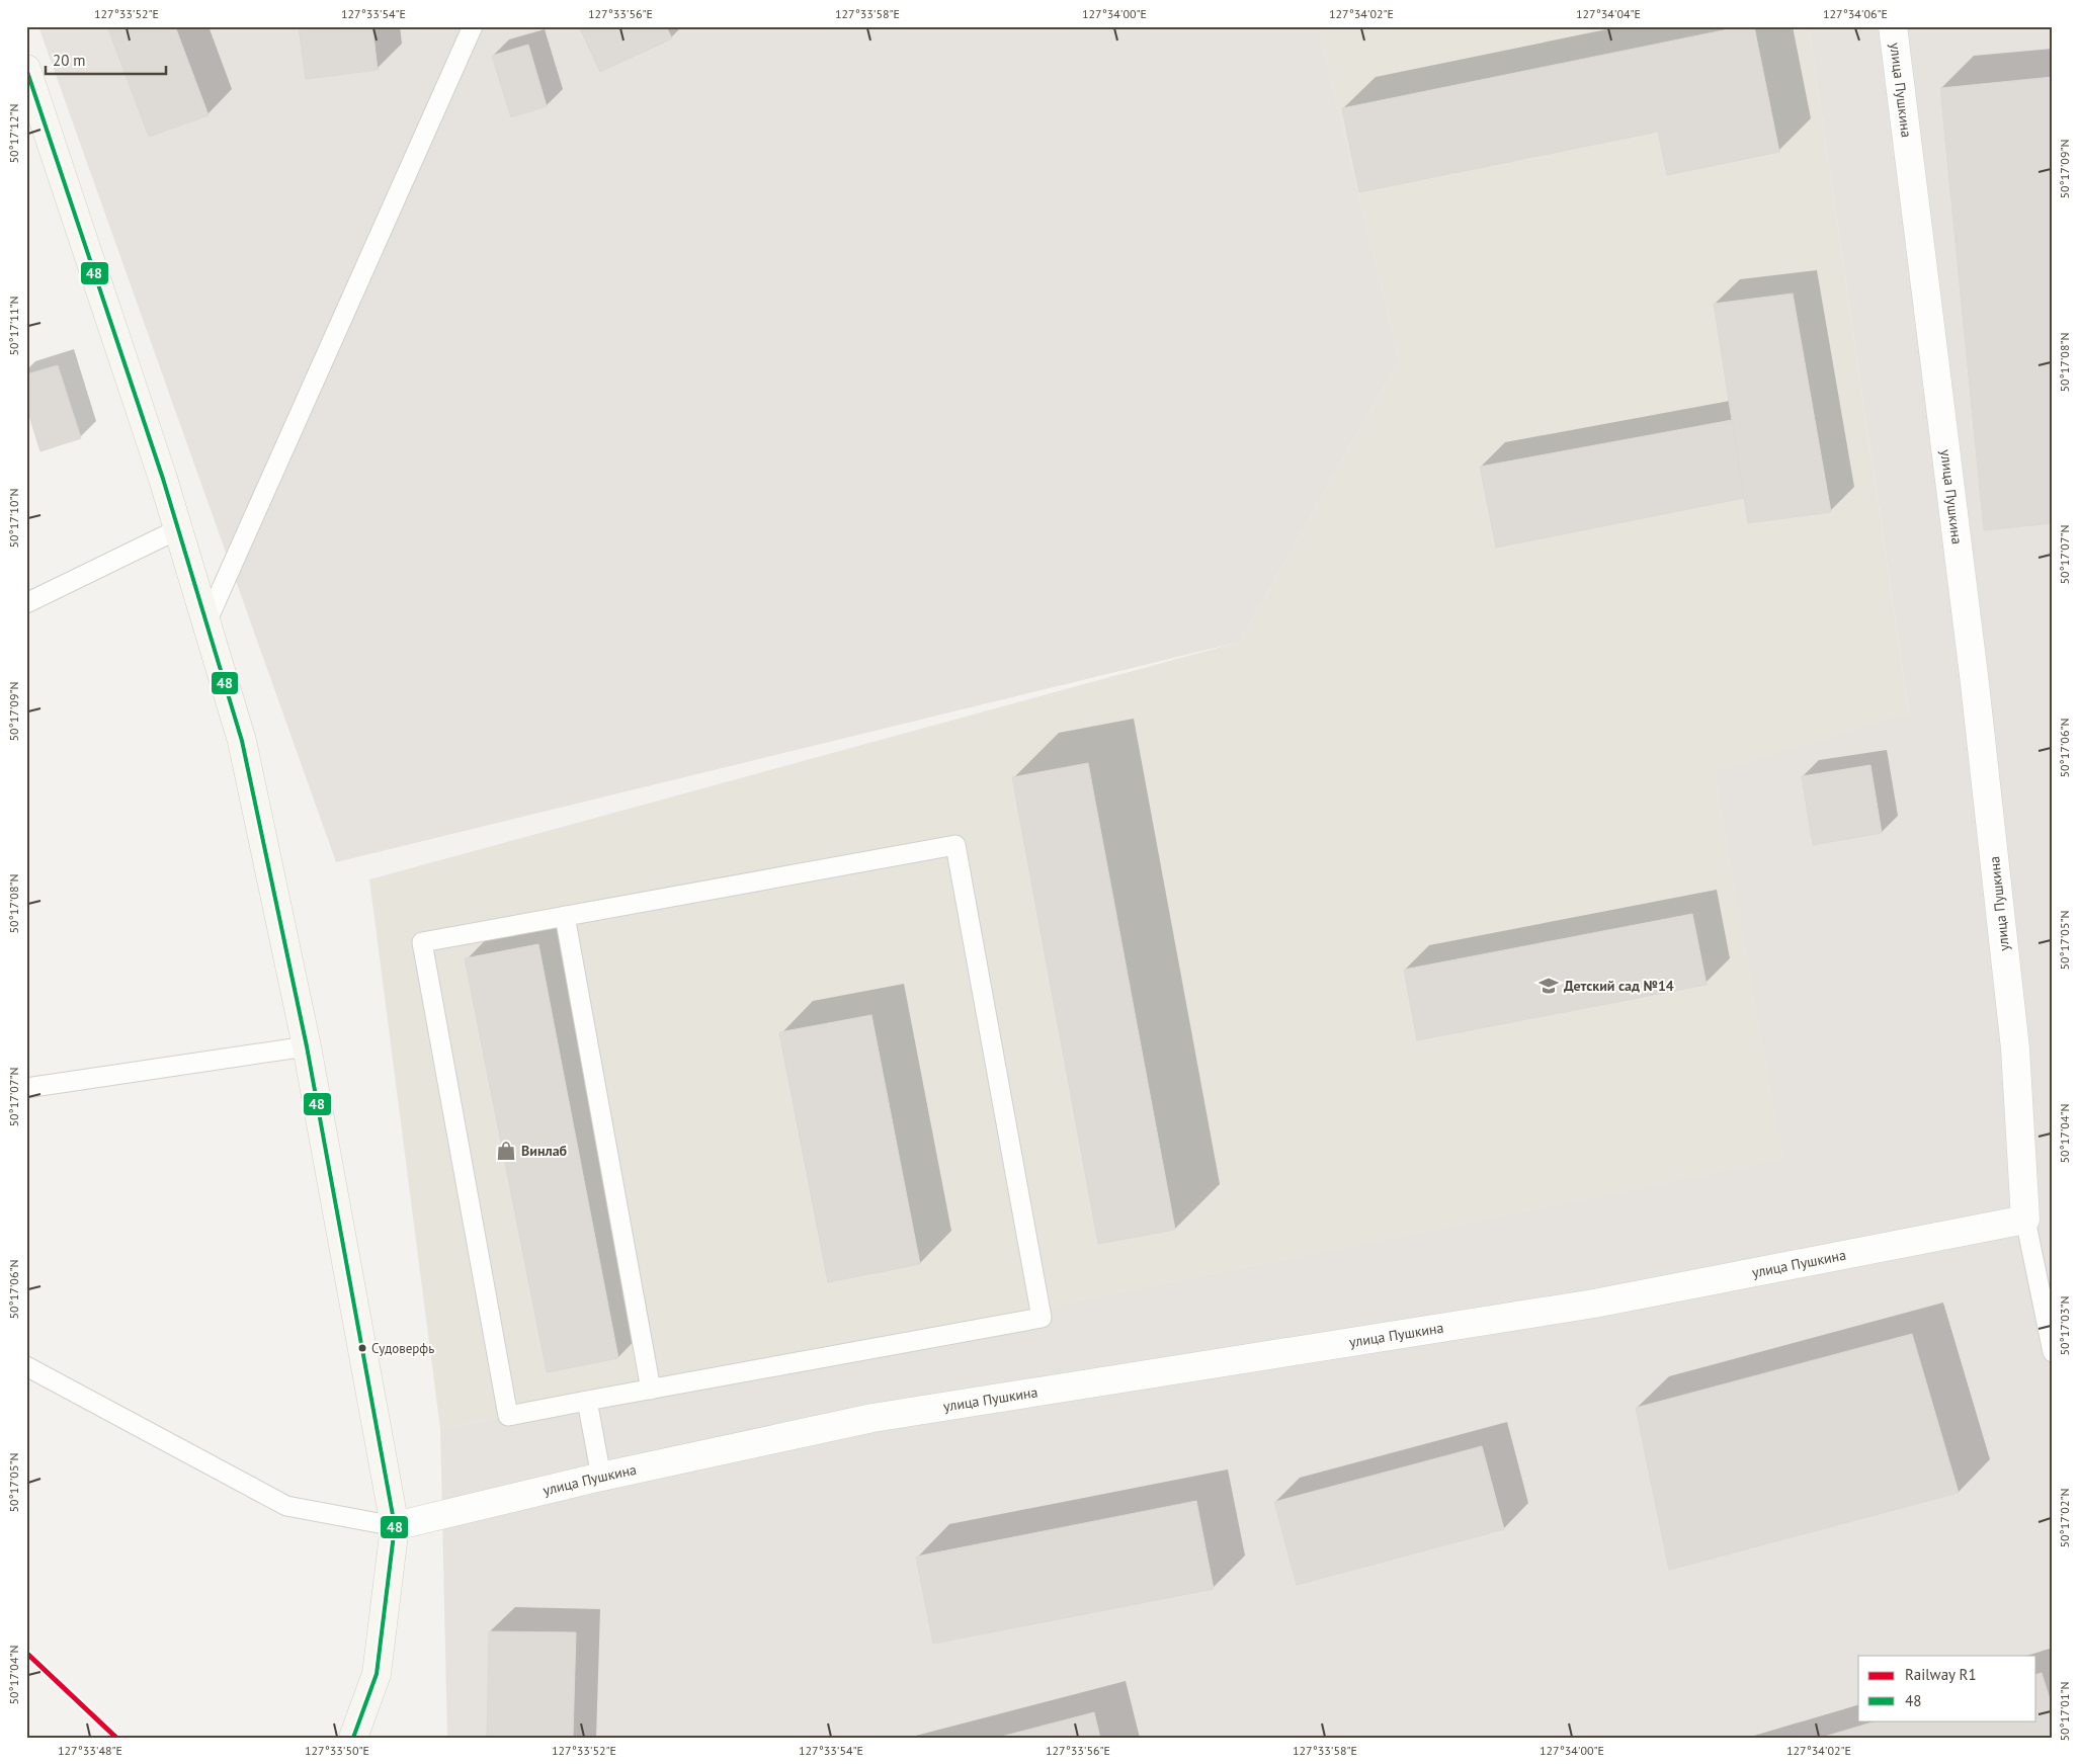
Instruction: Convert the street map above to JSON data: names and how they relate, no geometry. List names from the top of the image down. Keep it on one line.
{"streets":{"street":["улица Пушкина"]},"places":{"school or university":["Детский сад №14"],"shop":["Винлаб"],"other":["Судоверфь"]},"lines":["transit line 48","rail line R1"],"legend":["Railway R1","48"],"scale_bar":"20 m","coordinates":["127°33'52\"E","127°33'54\"E","127°33'56\"E","127°33'58\"E","127°34'00\"E","127°34'02\"E","127°34'04\"E","127°34'06\"E","50°17'12\"N","50°17'09\"N","50°17'11\"N","50°17'08\"N","50°17'10\"N","50°17'07\"N","50°17'06\"N","50°17'05\"N","50°17'04\"N","50°17'03\"N","50°17'02\"N","50°17'01\"N","127°33'48\"E","127°33'50\"E"]}
